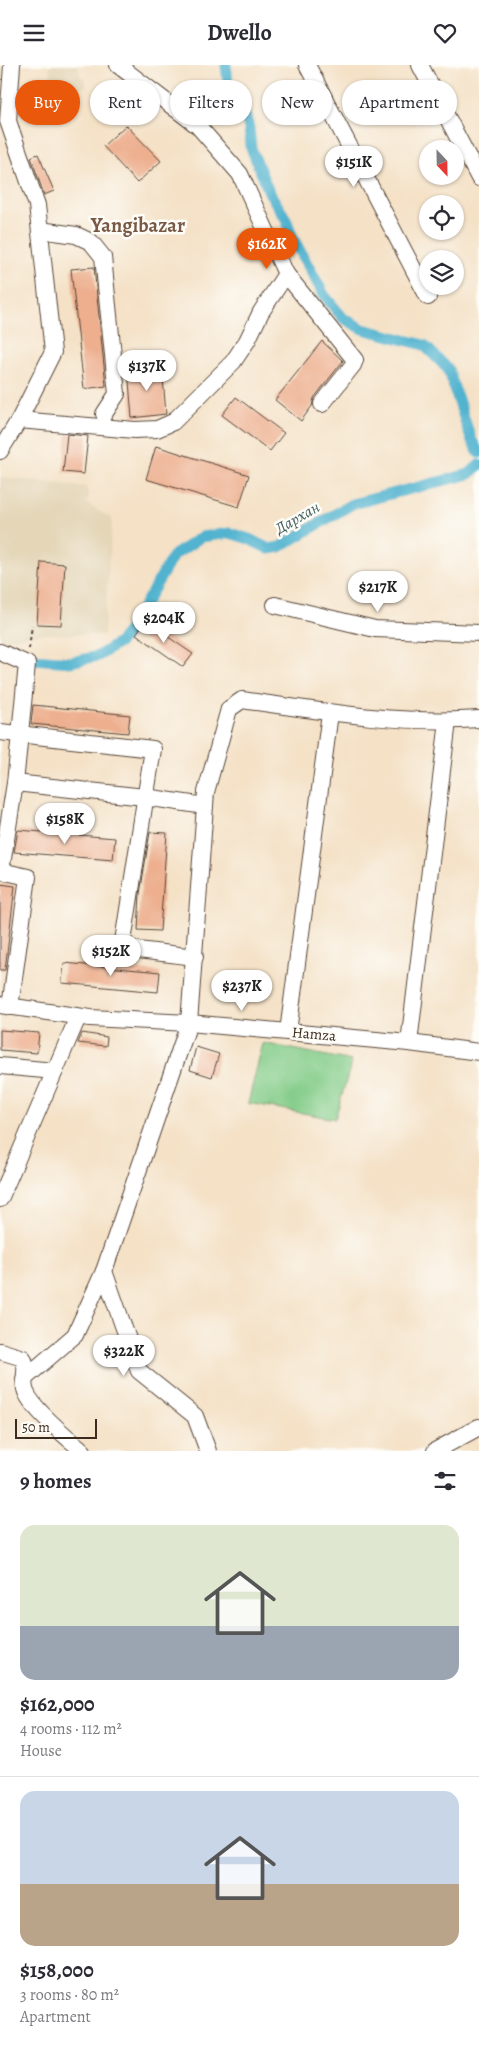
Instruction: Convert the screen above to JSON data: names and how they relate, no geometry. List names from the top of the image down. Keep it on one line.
{"streets":{"street":["Hamza"]},"districts":["Yangibazar"],"water":["Дархан"],"scale_bar":"50 m","north":"bottom","page":{"header":"Dwello","chip":["Buy","Rent","Filters","New","Apartment"],"price":["$151K","$162K","$137K","$217K","$204K","$158K","$152K","$237K","$322K"],"scale":"50 m","heading":"9 homes","list":[{"name":"$162,000","note":"4 rooms · 112 m² · House"},{"name":"$158,000","note":"3 rooms · 80 m² · Apartment"}]}}
